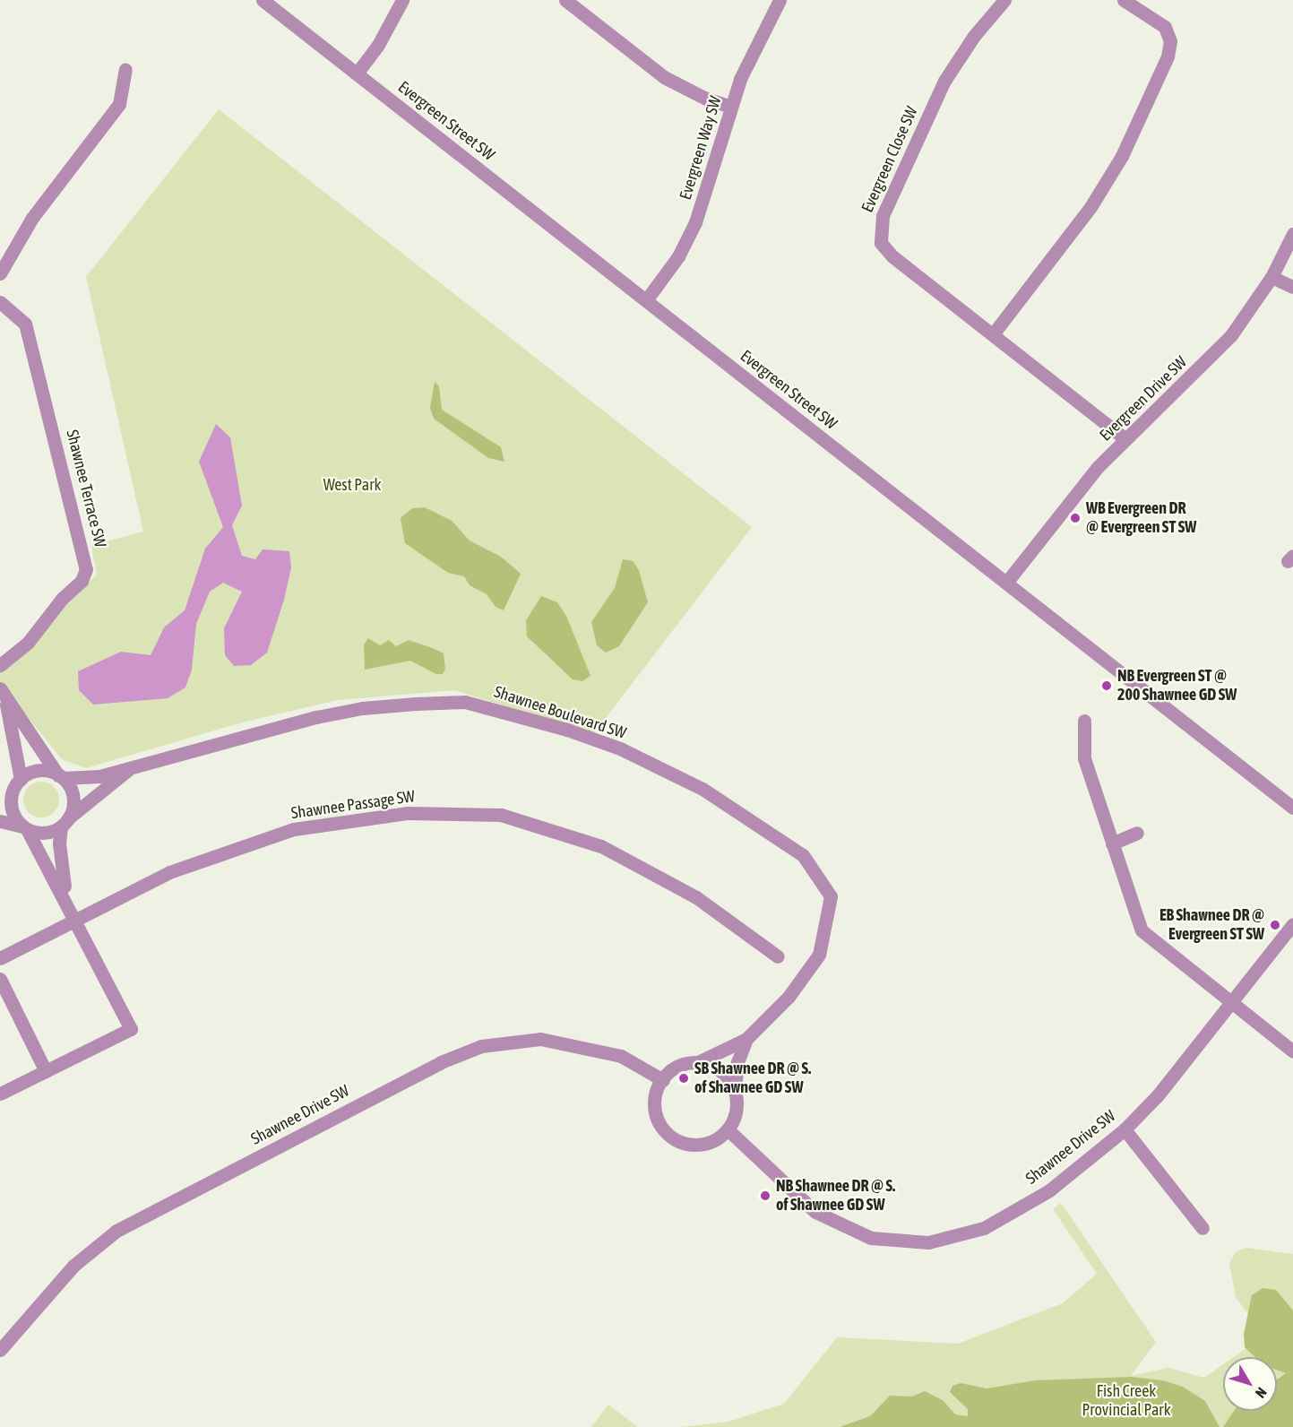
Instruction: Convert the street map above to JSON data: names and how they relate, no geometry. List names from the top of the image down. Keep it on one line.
{"streets":{"street":["Evergreen Street SW","Evergreen Way SW","Evergreen Close SW","Evergreen Drive SW","Shawnee Terrace SW","Shawnee Boulevard SW","Shawnee Passage SW","Shawnee Drive SW"]},"crossings":[["Evergreen Street SW","Evergreen Way SW"],["Evergreen Street SW","Evergreen Drive SW"],["Evergreen Close SW","Evergreen Drive SW"]],"parks":["West Park","Fish Creek Provincial Park"],"places":["WB Evergreen DR @ Evergreen ST SW","NB Evergreen ST @ 200 Shawnee GD SW","EB Shawnee DR @ Evergreen ST SW","SB Shawnee DR @ S. of Shawnee GD SW","NB Shawnee DR @ S. of Shawnee GD SW"],"north":"bottom right"}
